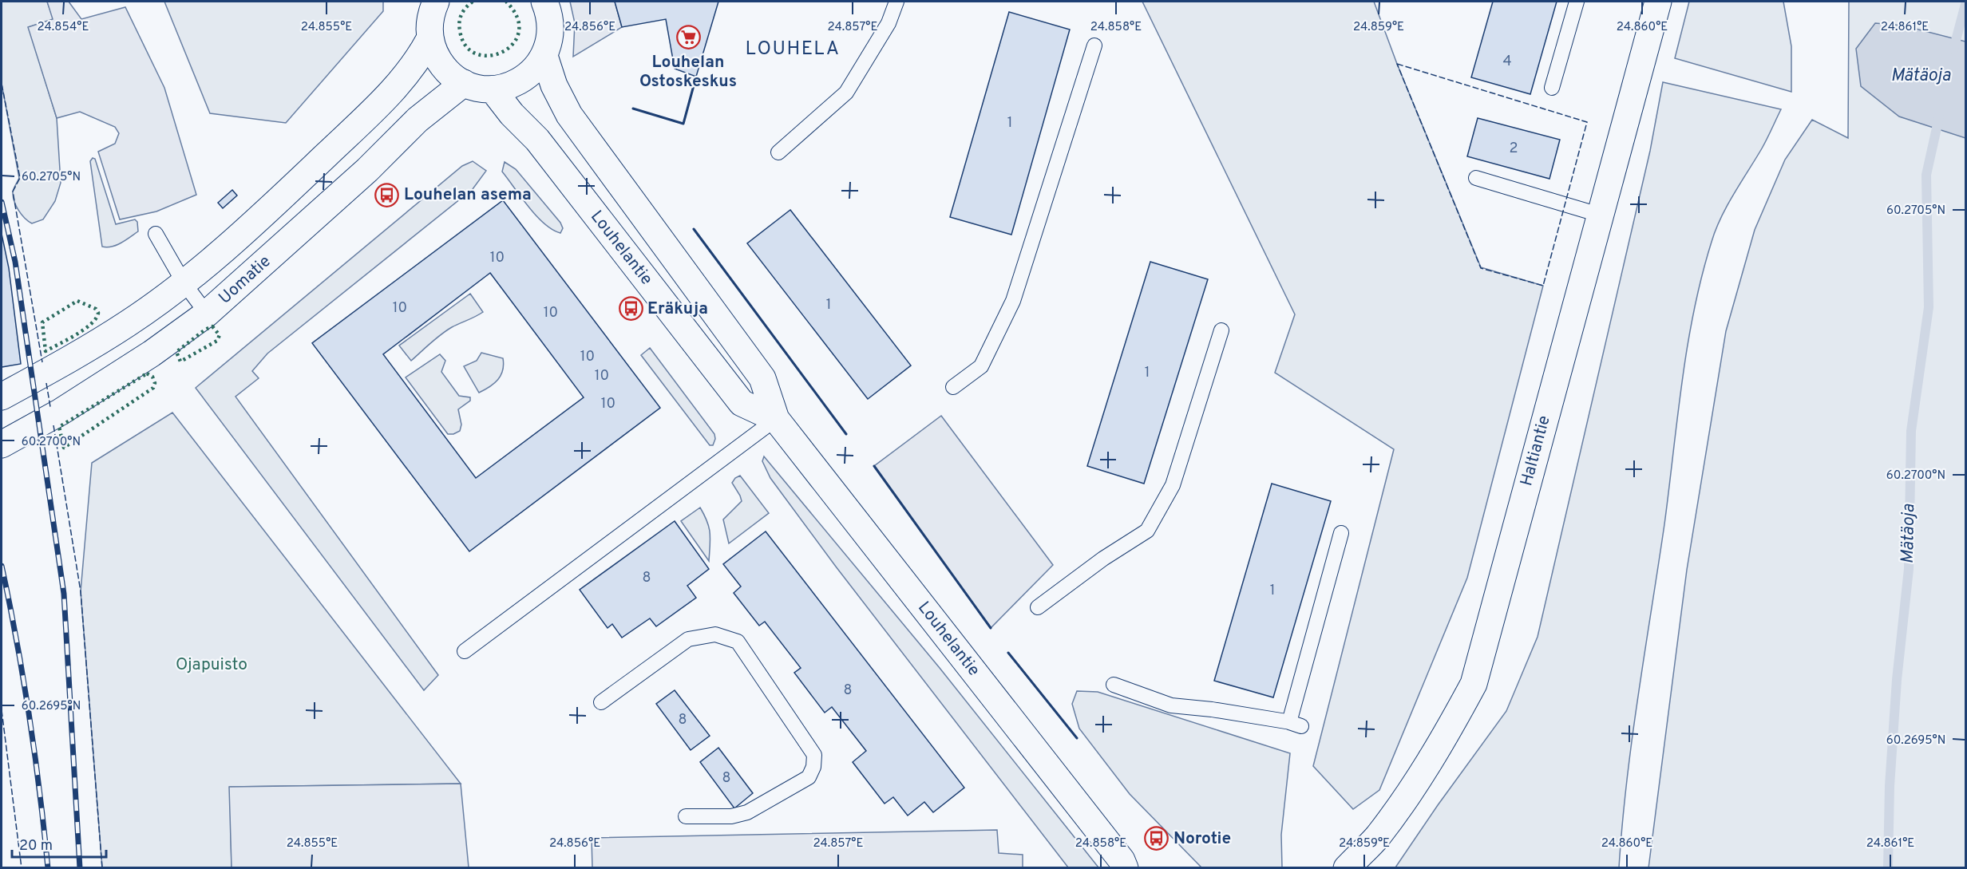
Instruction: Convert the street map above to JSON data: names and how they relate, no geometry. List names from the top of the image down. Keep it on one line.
{"streets":{"street":["Louhelantie","Uomatie","Haltiantie"]},"districts":["LOUHELA"],"water":["Mätäoja"],"parks":["Ojapuisto"],"places":{"supermarket":["Louhelan Ostoskeskus"],"bus stop":["Louhelan asema","Eräkuja","Norotie"]},"house_numbers":["4","1","2","10","1","10","10","10","1","10","10","8","1","8","8","8"],"scale_bar":"20 m","coordinates":["24.854°E","24.855°E","24.856°E","24.857°E","24.858°E","24.859°E","24.860°E","24.861°E","60.2705°N","60.2700°N","60.2695°N"]}
